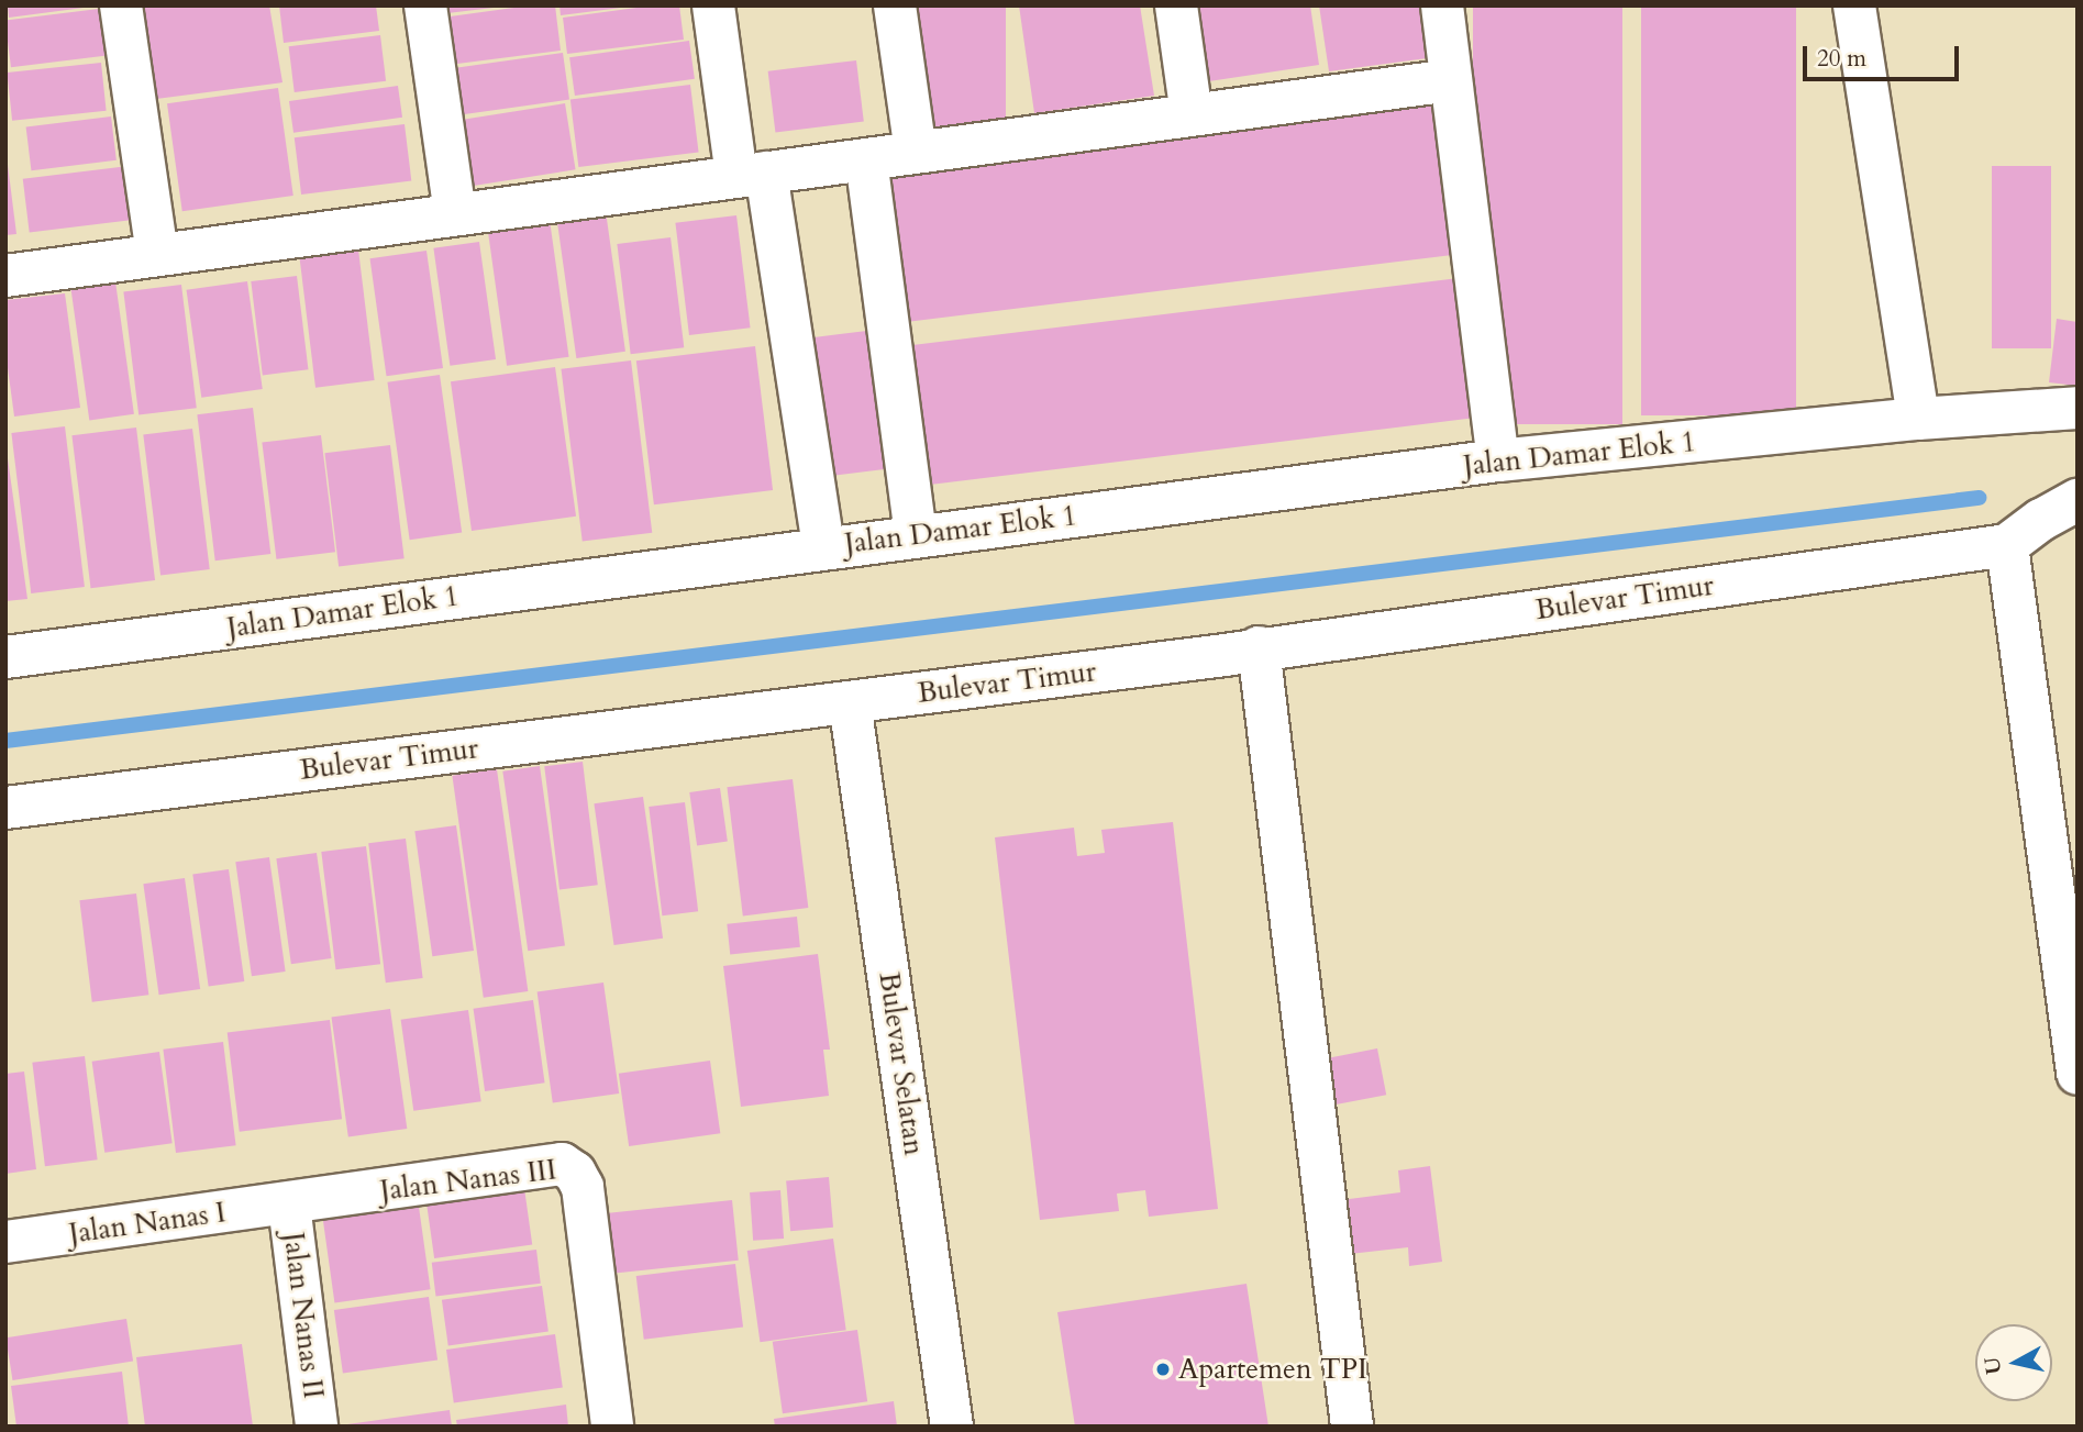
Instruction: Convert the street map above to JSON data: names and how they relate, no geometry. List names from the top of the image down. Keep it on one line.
{"streets":{"street":["Jalan Damar Elok 1","Bulevar Timur","Bulevar Selatan","Jalan Nanas III","Jalan Nanas I","Jalan Nanas II"]},"crossings":[["Bulevar Timur","Bulevar Selatan"],["Jalan Nanas III","Jalan Nanas I"],["Jalan Nanas III","Jalan Nanas II"],["Jalan Nanas I","Jalan Nanas II"]],"places":["Apartemen TPI"],"scale_bar":"20 m","north":"left"}
